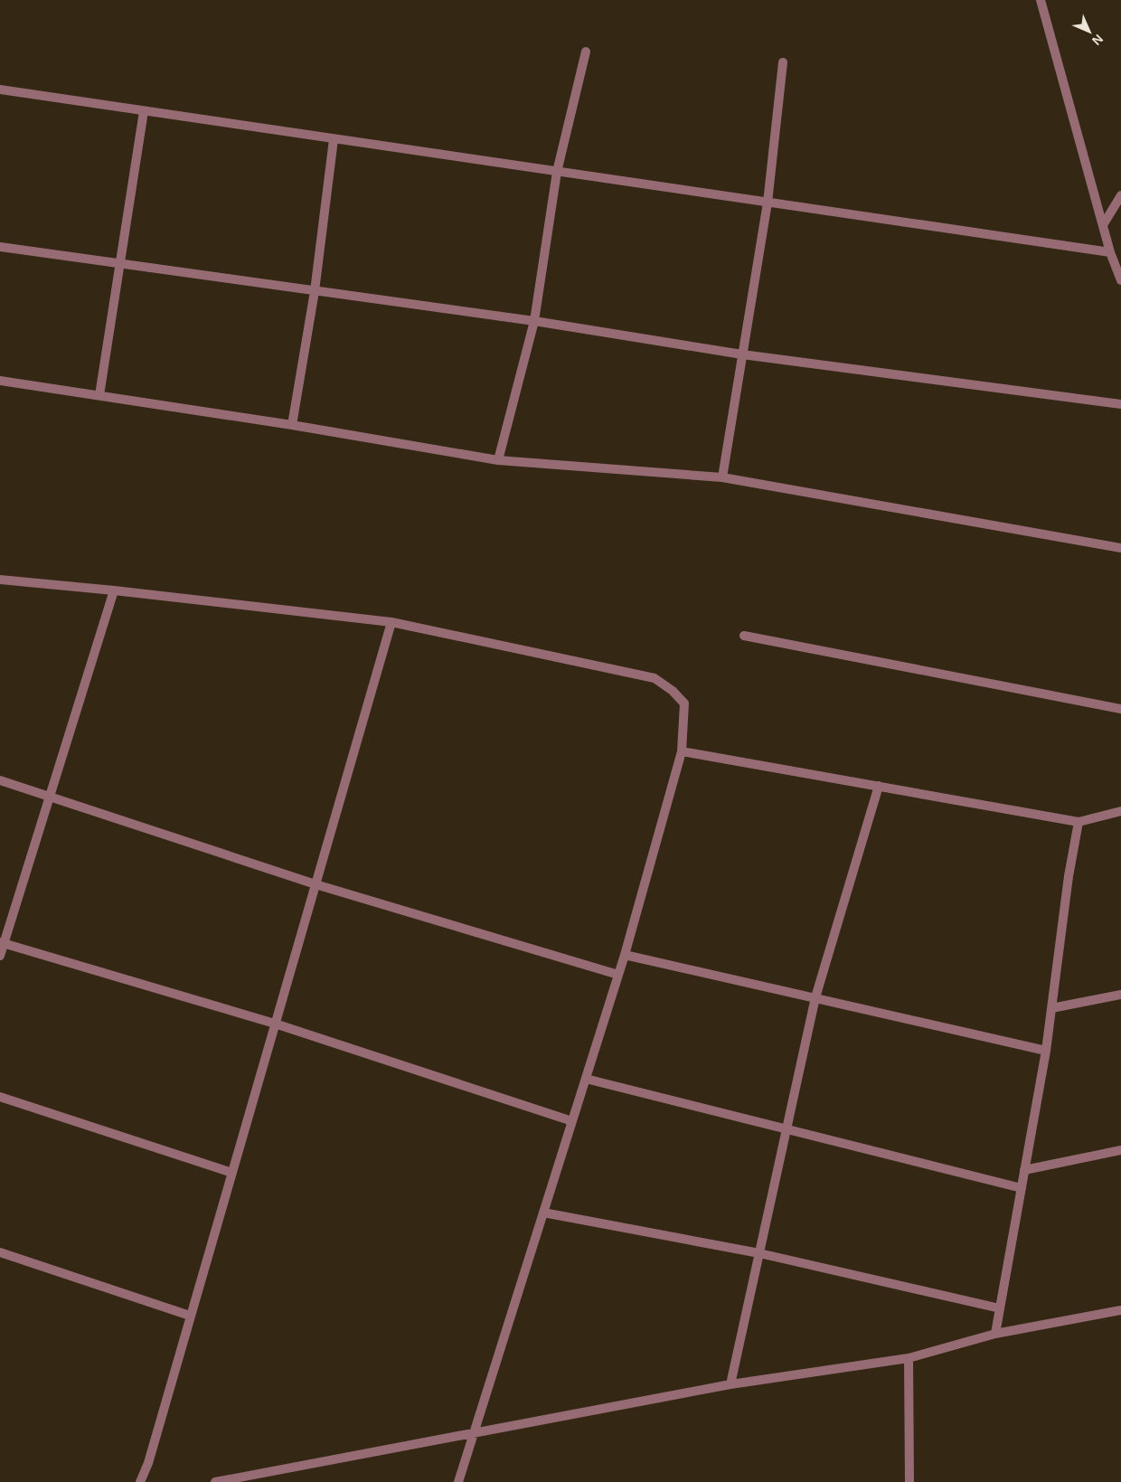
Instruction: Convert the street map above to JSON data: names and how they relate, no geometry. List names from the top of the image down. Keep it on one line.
{"north":"bottom right"}
